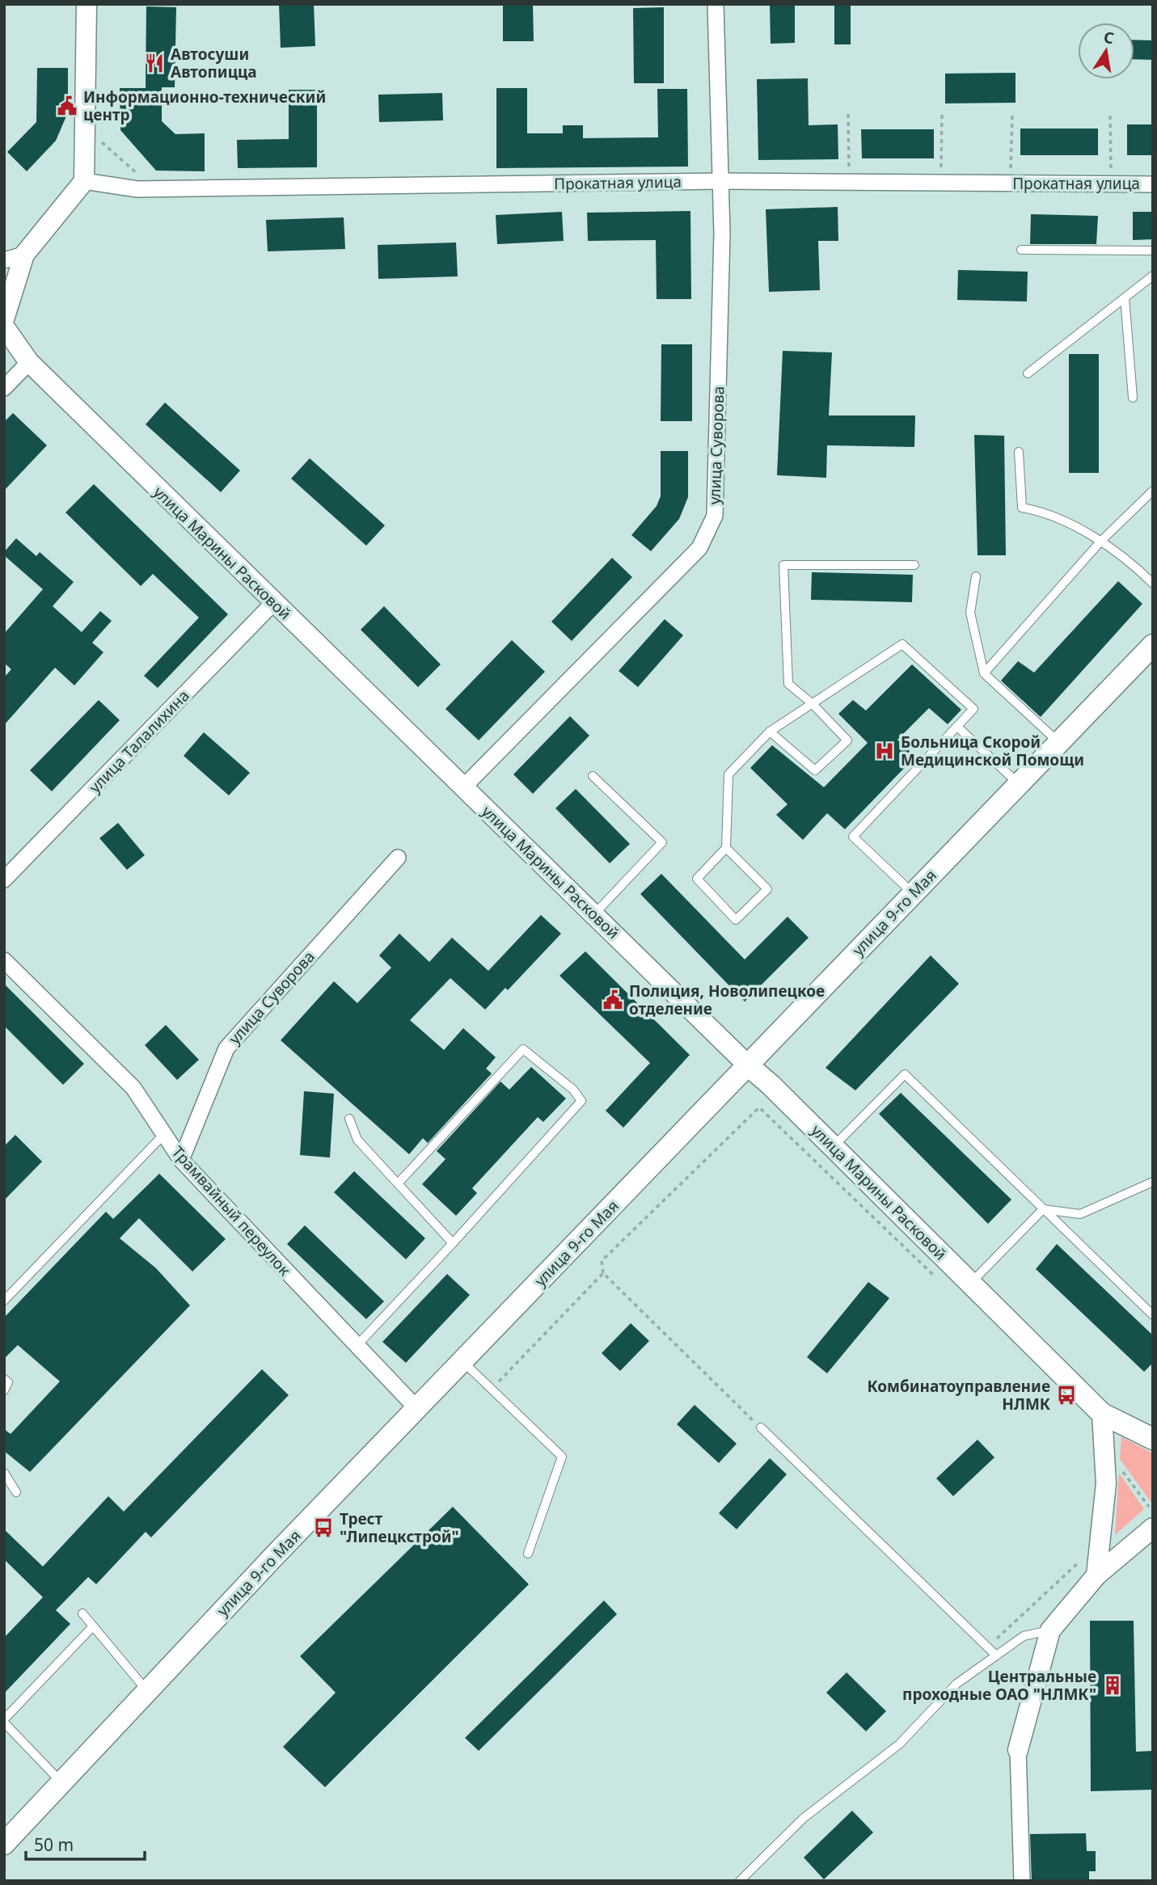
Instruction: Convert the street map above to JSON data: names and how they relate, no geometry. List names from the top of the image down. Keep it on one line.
{"streets":{"main road":["улица Марины Расковой","улица 9-го Мая"],"street":["Прокатная улица","улица Суворова","улица Талалихина","Трамвайный переулок"]},"crossings":[["Прокатная улица","улица Суворова"],["улица Суворова","улица Марины Расковой"],["улица Суворова","Трамвайный переулок"],["улица Марины Расковой","улица Талалихина"],["улица Марины Расковой","улица 9-го Мая"],["улица 9-го Мая","Трамвайный переулок"]],"places":{"restaurant":["Автосуши Автопицца"],"public building":["Информационно-технический центр","Полиция, Новолипецкое отделение"],"hospital":["Больница Скорой Медицинской Помощи"],"bus stop":["Комбинатоуправление НЛМК","Трест \"Липецкстрой\""],"building":["Центральные проходные ОАО \"НЛМК\""]},"scale_bar":"50 m","north":"top"}
